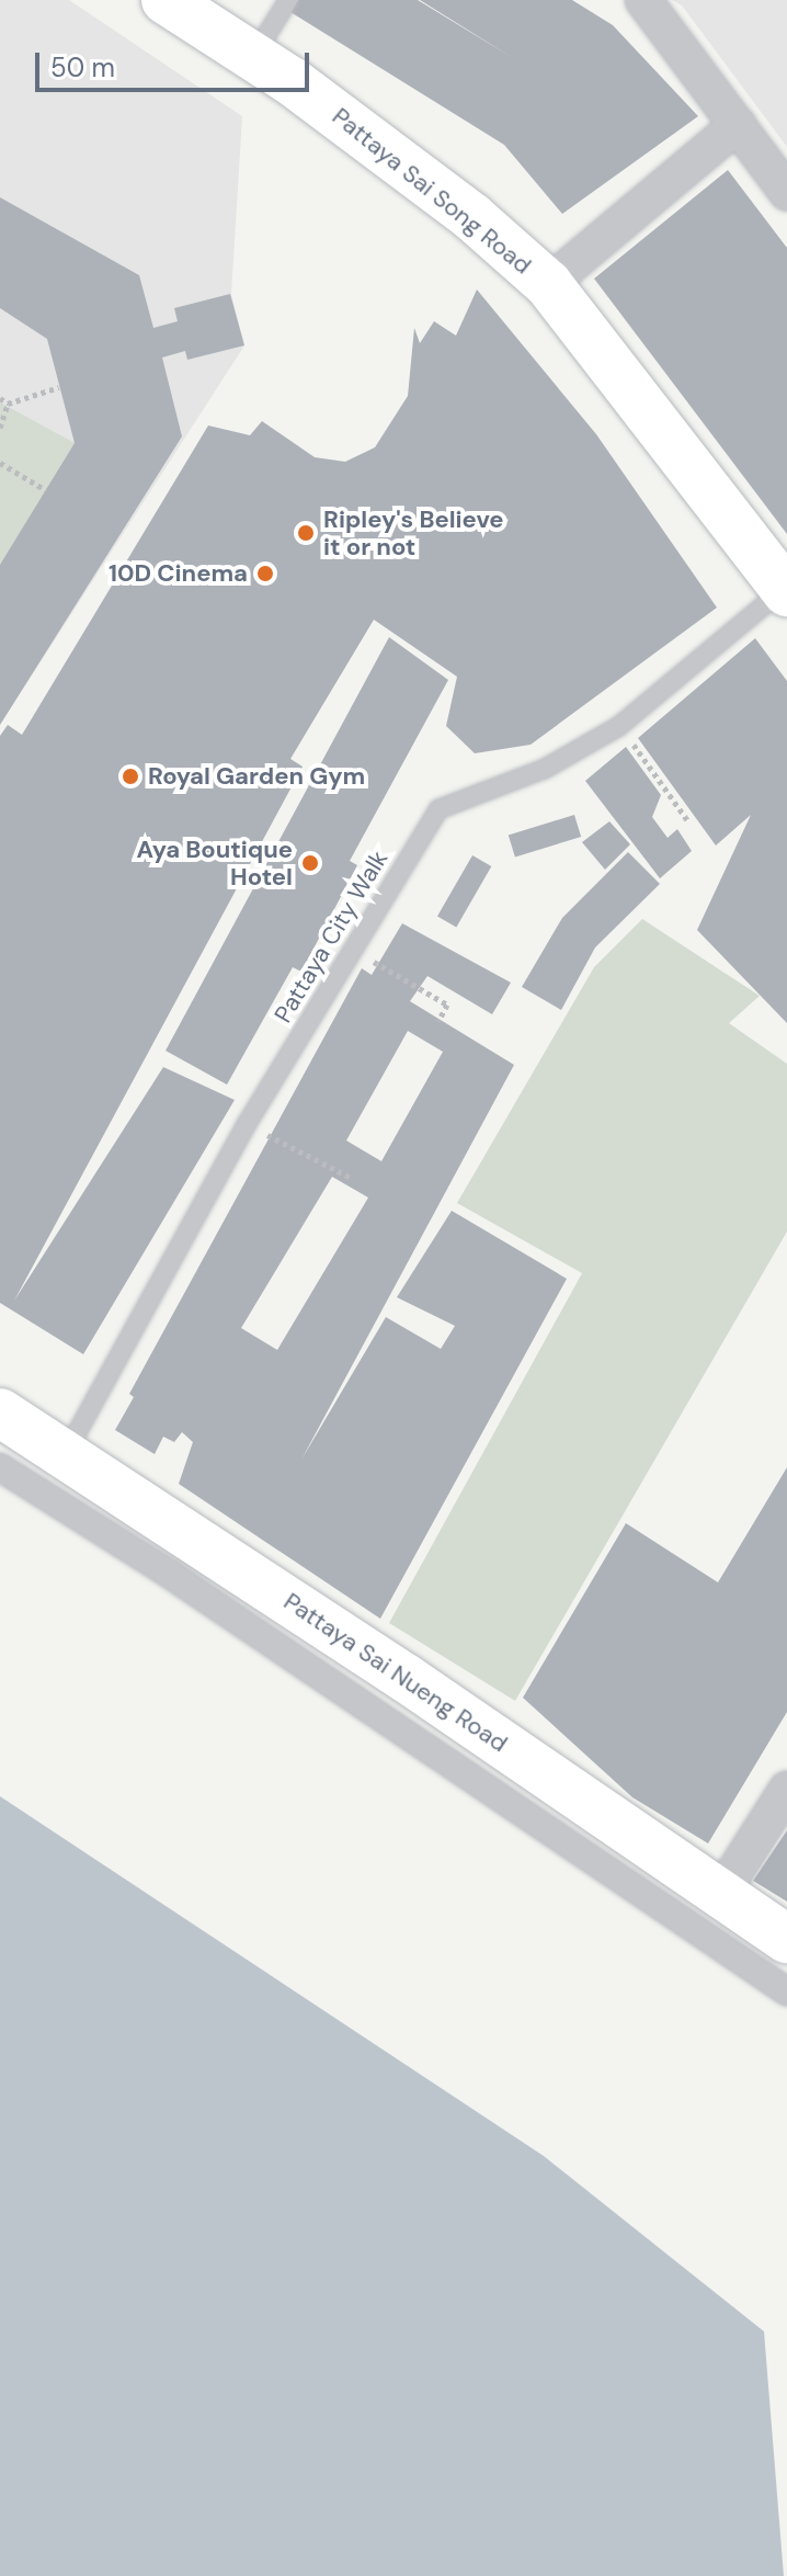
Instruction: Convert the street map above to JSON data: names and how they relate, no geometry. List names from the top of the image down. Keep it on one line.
{"streets":{"main road":["Pattaya Sai Song Road","Pattaya Sai Nueng Road"],"lane":["Pattaya City Walk"]},"crossings":[["Pattaya Sai Song Road","Pattaya City Walk"],["Pattaya City Walk","Pattaya Sai Nueng Road"]],"places":["Ripley's Believe it or not","10D Cinema","Royal Garden Gym","Aya Boutique Hotel"],"scale_bar":"50 m"}
